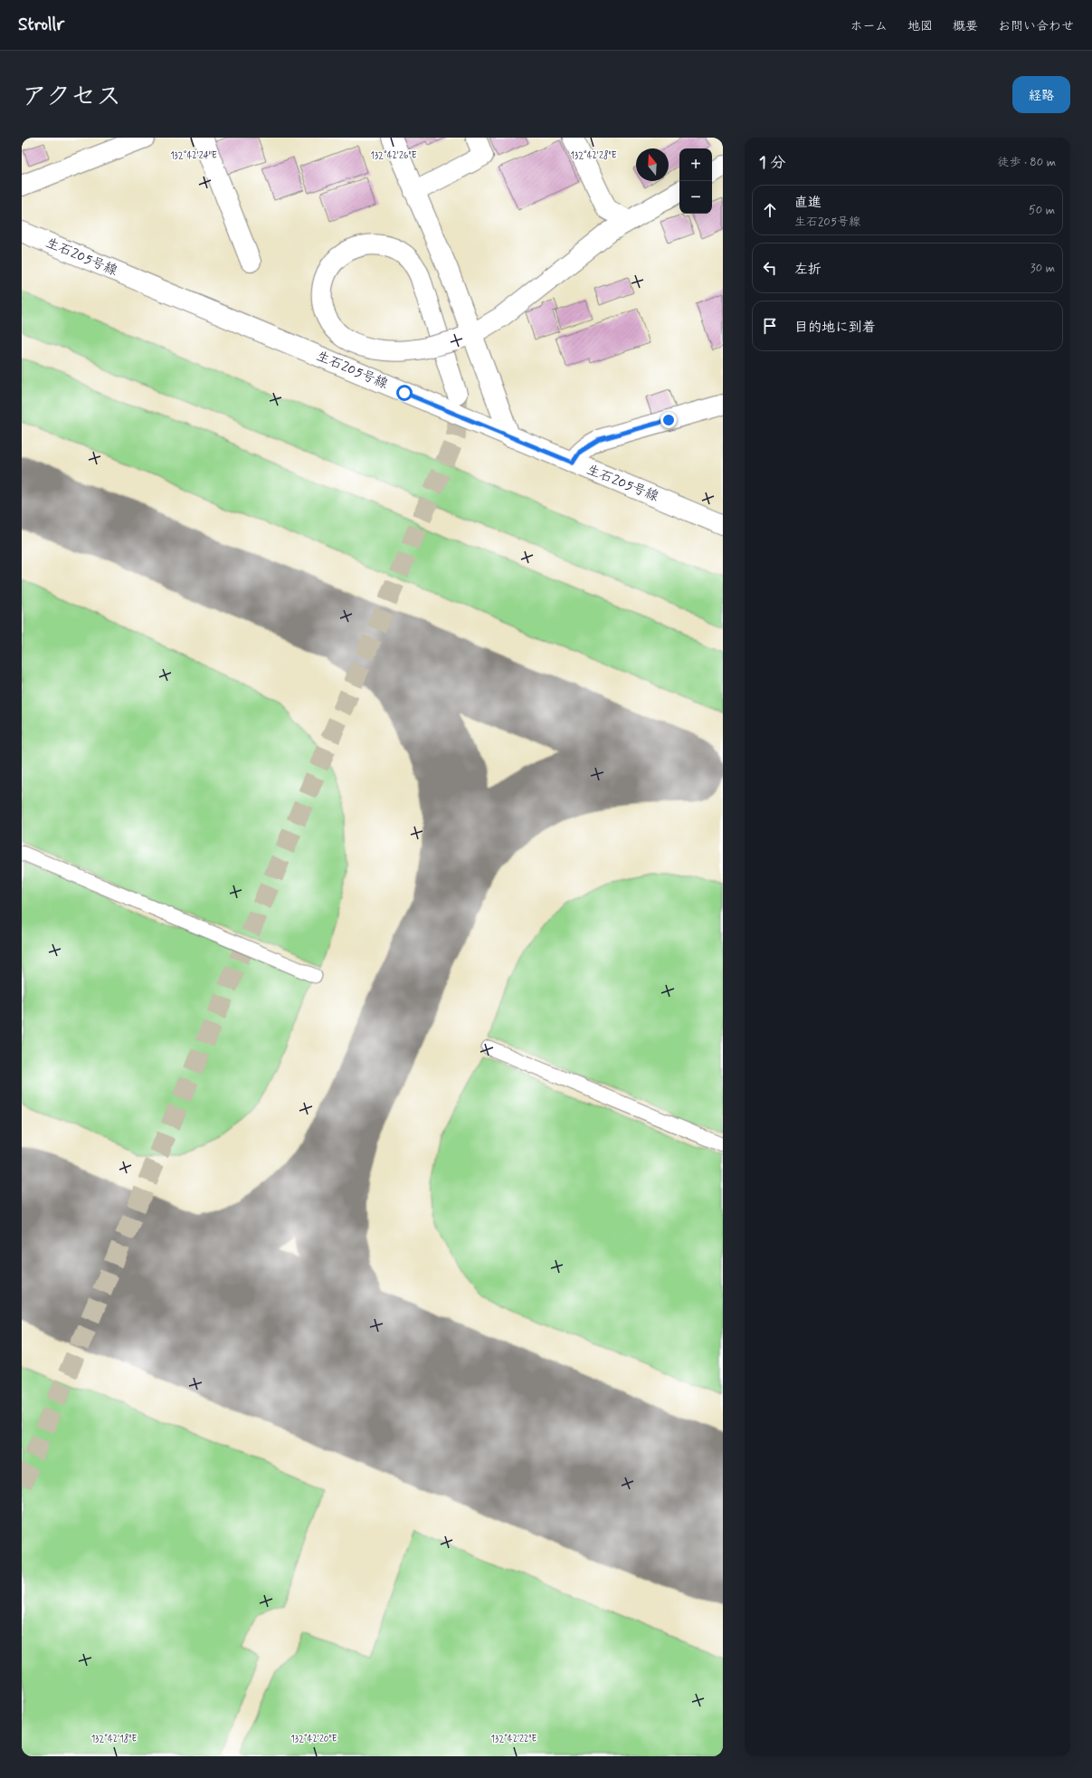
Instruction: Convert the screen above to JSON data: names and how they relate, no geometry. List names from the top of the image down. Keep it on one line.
{"streets":{"street":["生石205号線"]},"north":"top","page":{"header":"Strollr","nav":["ホーム","地図","概要","お問い合わせ"],"title":"アクセス","buttons":"経路","heading":["1 分","徒歩 · 80 m"],"map_buttons":["+","−"],"list":[["直進","生石205号線","50 m"],["左折","30 m"],"目的地に到着"]},"coordinates":["132°42'24\"E","132°42'26\"E","132°42'28\"E","132°42'18\"E","132°42'20\"E","132°42'22\"E"]}
